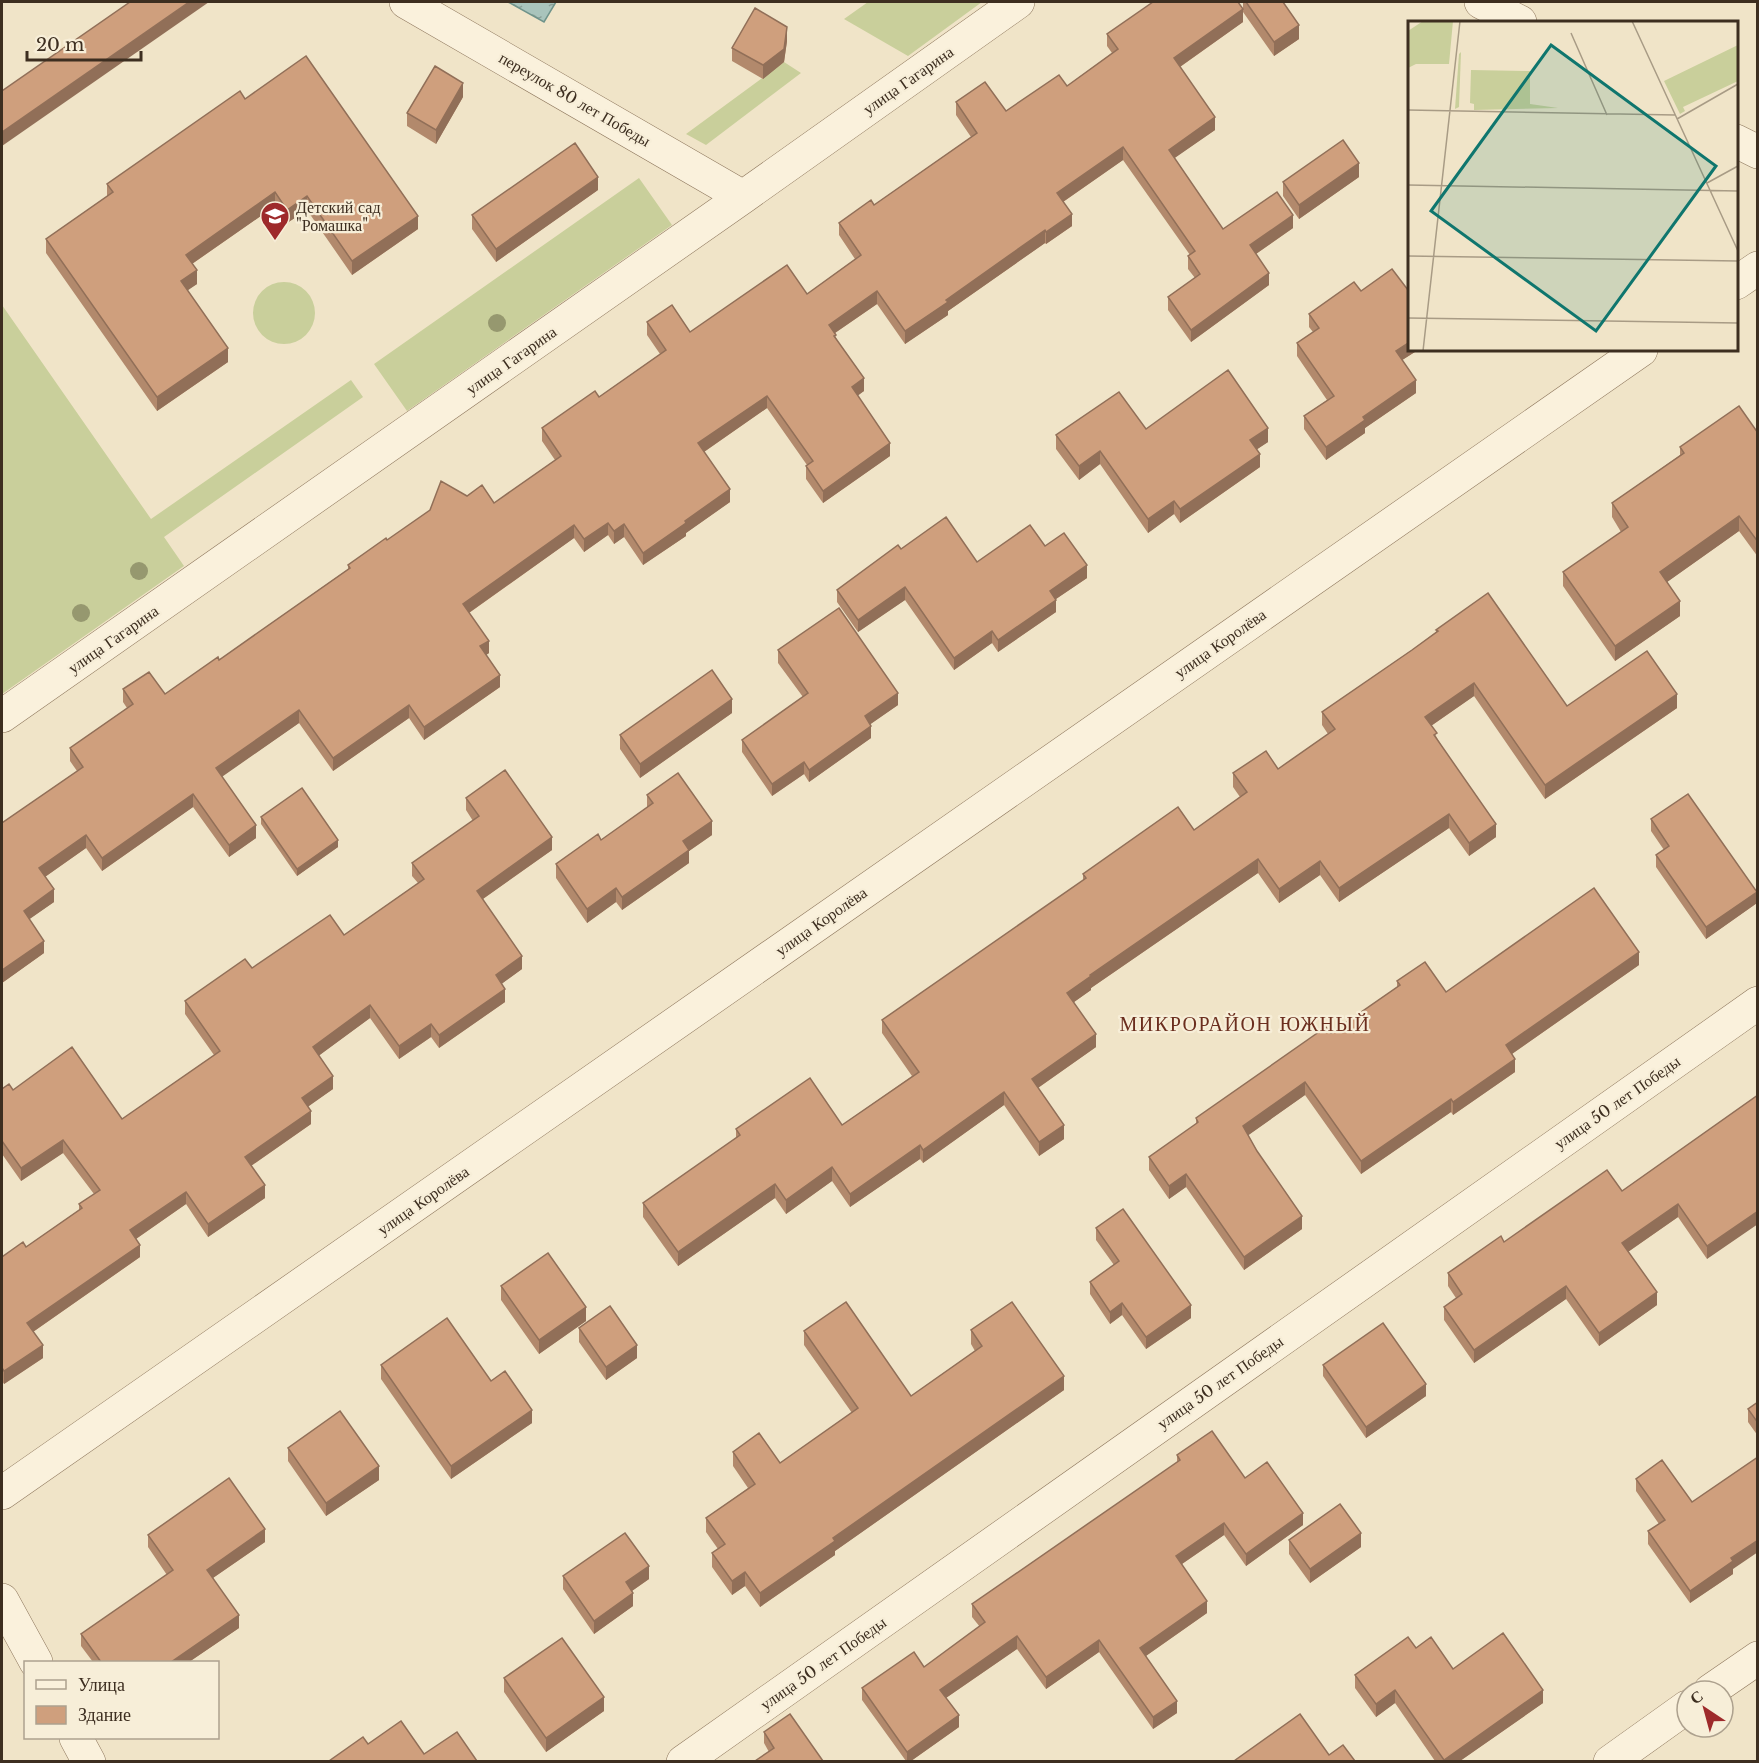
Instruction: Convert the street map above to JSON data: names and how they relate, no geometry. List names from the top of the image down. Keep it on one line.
{"streets":{"street":["улица Гагарина","переулок 80 лет Победы","улица Королёва","улица 50 лет Победы"]},"crossings":[["улица Гагарина","переулок 80 лет Победы"]],"districts":["МИКРОРАЙОН ЮЖНЫЙ"],"places":{"school or university":["Детский сад \"Ромашка\""]},"legend":["Улица","Здание"],"scale_bar":"20 m","north":"top left"}
